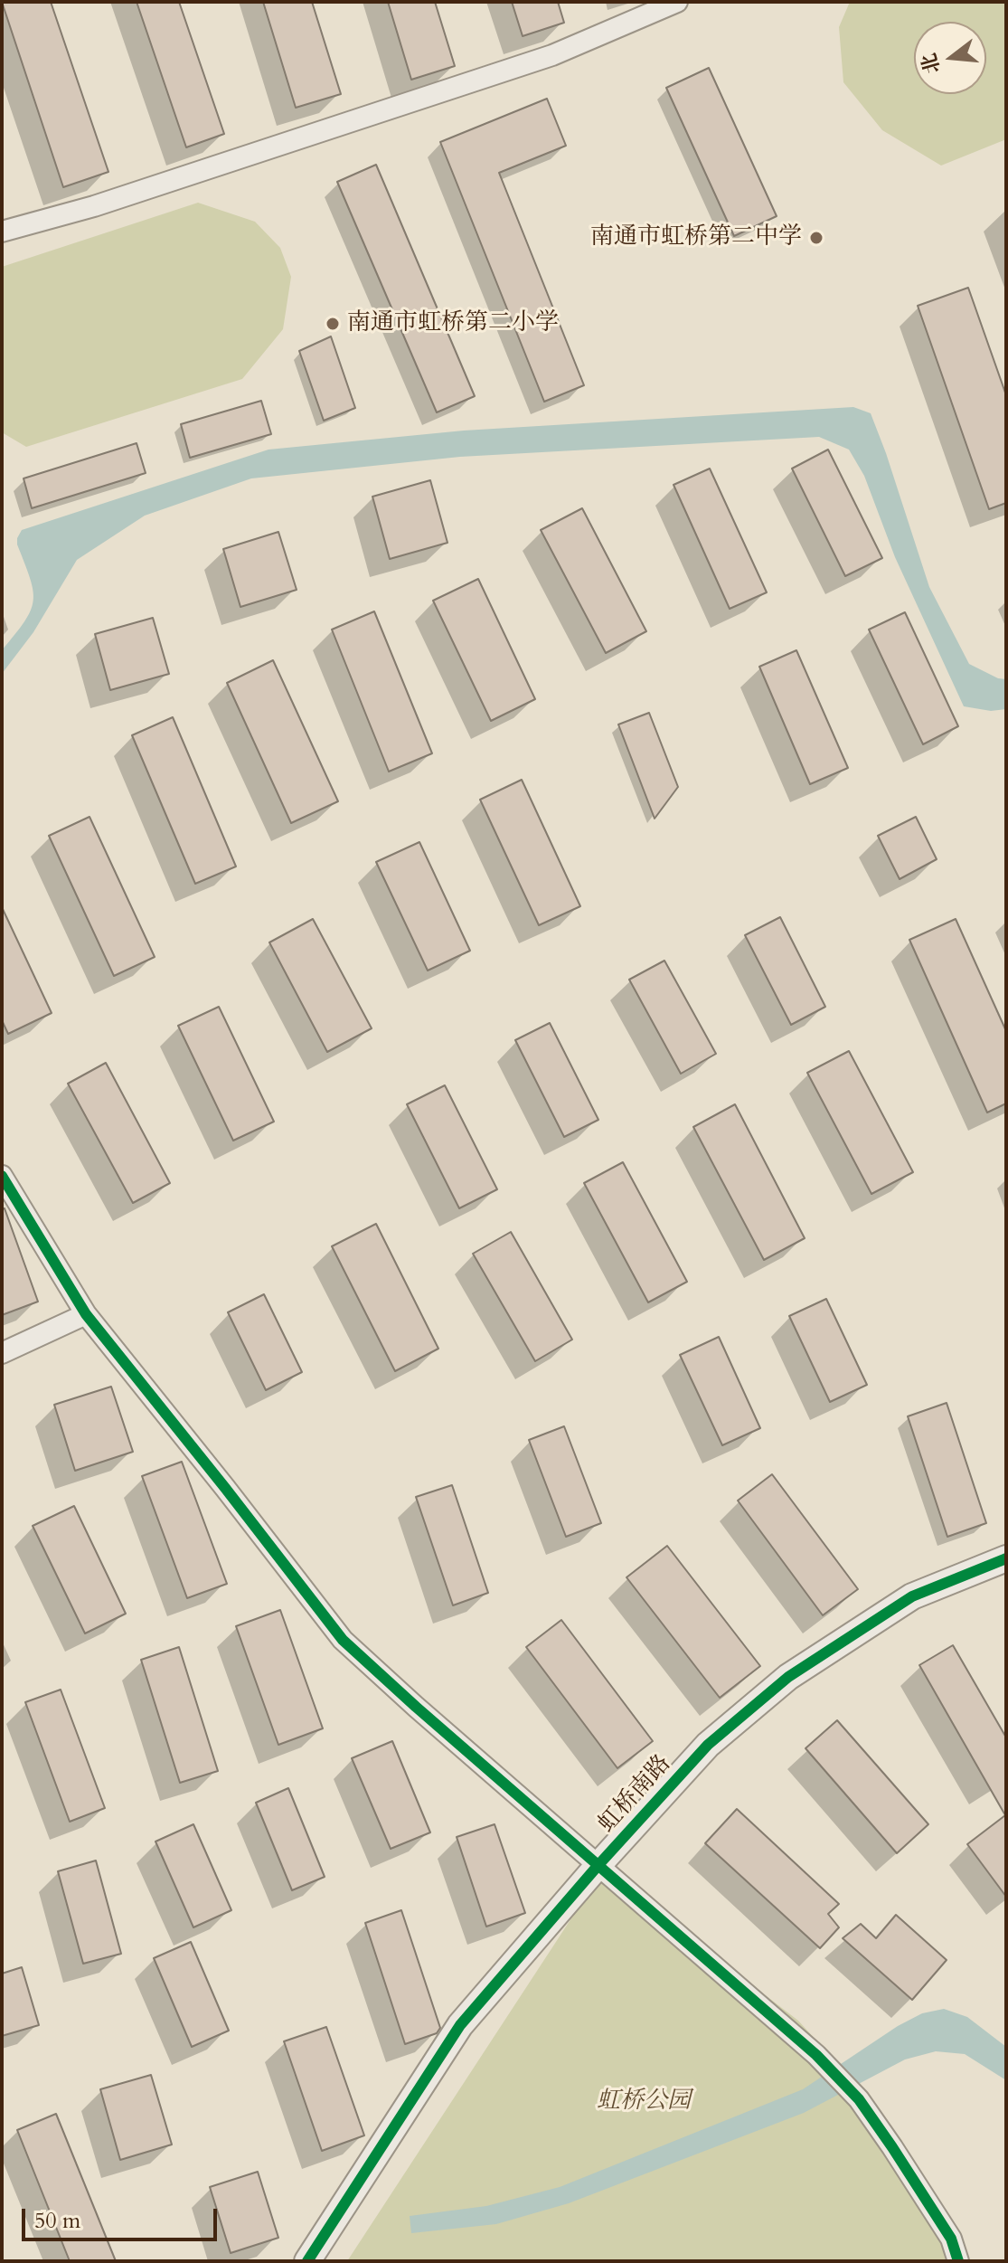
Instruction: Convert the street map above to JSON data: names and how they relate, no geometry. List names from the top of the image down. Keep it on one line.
{"streets":{"street":["虹桥南路"]},"parks":["虹桥公园"],"places":["南通市虹桥第二中学","南通市虹桥第二小学"],"scale_bar":"50 m","north":"left"}
